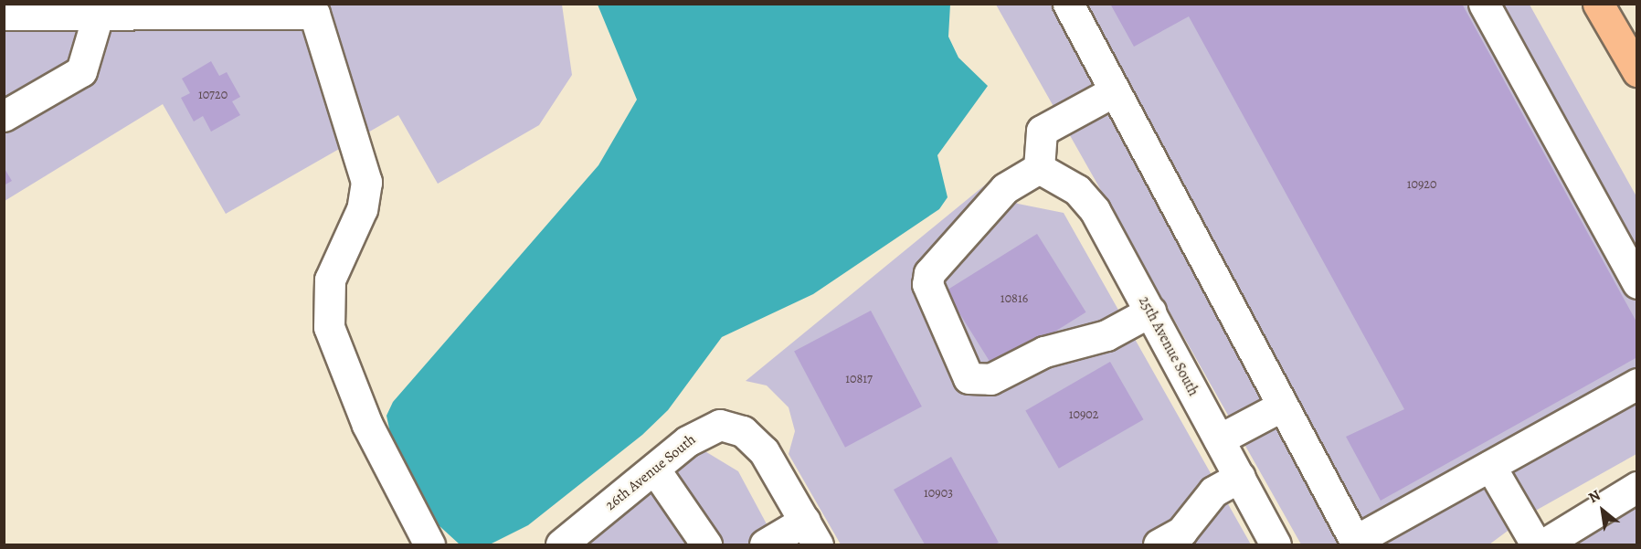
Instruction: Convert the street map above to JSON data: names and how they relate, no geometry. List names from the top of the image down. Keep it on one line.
{"streets":{"street":["25th Avenue South","26th Avenue South"]},"house_numbers":["10720","10920","10816","10817","10902","10903"],"north":"top left"}
